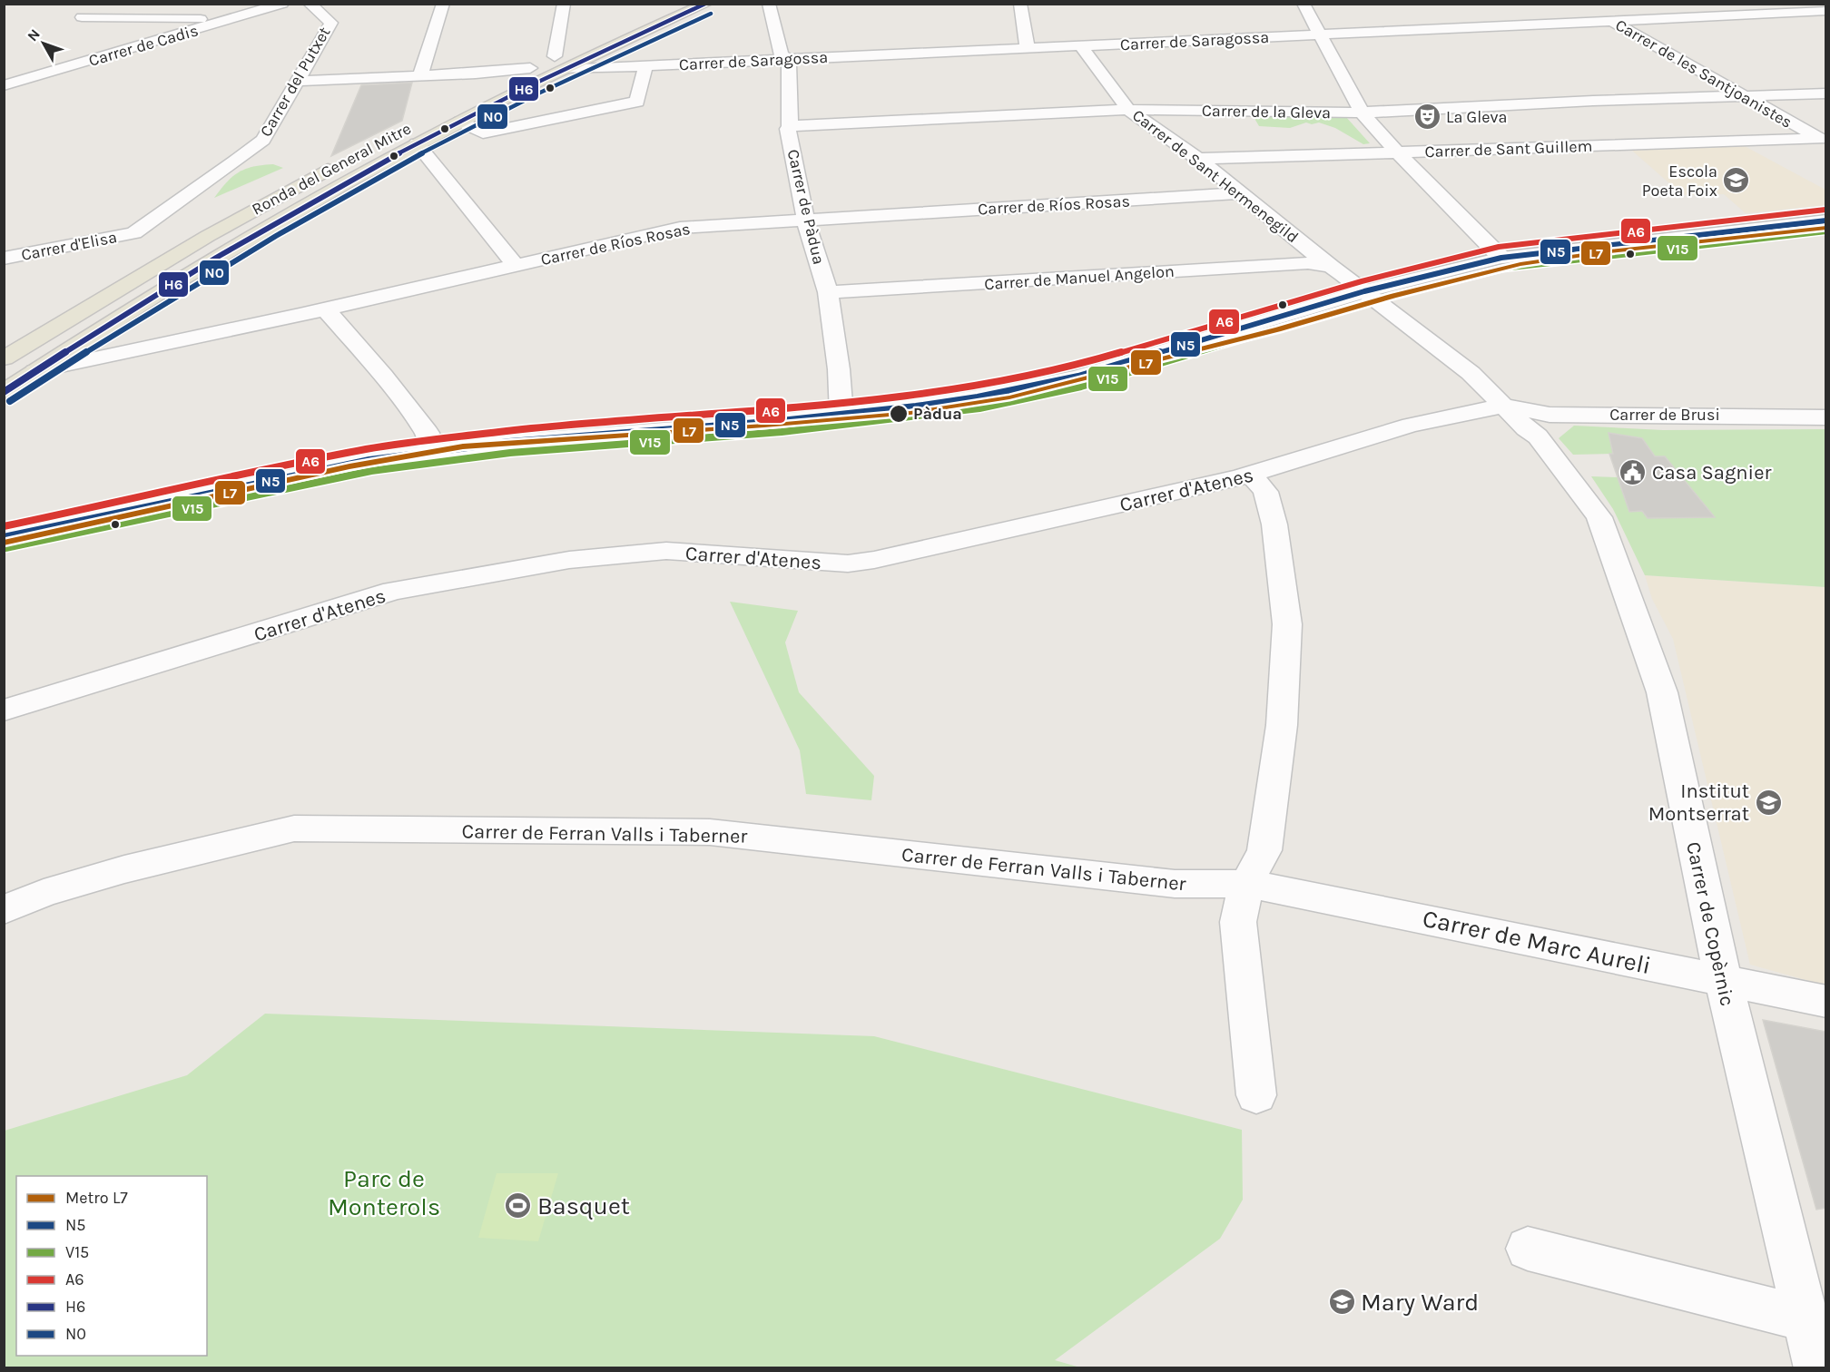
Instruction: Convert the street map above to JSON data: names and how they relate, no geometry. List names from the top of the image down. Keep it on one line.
{"streets":{"main road":["Ronda del General Mitre"],"street":["Carrer de Saragossa","Carrer de Cadis","Carrer de les Santjoanistes","Carrer del Putxet","Carrer de la Gleva","Carrer de Sant Guillem","Carrer de Sant Hermenegild","Carrer de Ríos Rosas","Carrer de Pàdua","Carrer d'Elisa","Carrer de Manuel Angelon","Carrer de Brusi","Carrer d'Atenes","Carrer de Ferran Valls i Taberner","Carrer de Copèrnic","Carrer de Marc Aureli"]},"crossings":[["Carrer de Saragossa","Carrer de les Santjoanistes"],["Carrer de Saragossa","Ronda del General Mitre"],["Carrer de Saragossa","Carrer de Sant Hermenegild"],["Carrer de Saragossa","Carrer de Pàdua"],["Carrer de les Santjoanistes","Carrer de la Gleva"],["Carrer de les Santjoanistes","Carrer de Sant Guillem"],["Carrer del Putxet","Carrer d'Elisa"],["Carrer de la Gleva","Carrer de Sant Hermenegild"],["Carrer de la Gleva","Carrer de Pàdua"],["Carrer de Sant Guillem","Carrer de Sant Hermenegild"],["Ronda del General Mitre","Carrer de Ríos Rosas"],["Carrer de Sant Hermenegild","Carrer de Ríos Rosas"],["Carrer de Sant Hermenegild","Carrer de Manuel Angelon"],["Carrer de Sant Hermenegild","Carrer de Copèrnic"],["Carrer de Ríos Rosas","Carrer de Pàdua"],["Carrer de Pàdua","Carrer de Manuel Angelon"],["Carrer de Brusi","Carrer d'Atenes"],["Carrer de Brusi","Carrer de Copèrnic"],["Carrer d'Atenes","Carrer de Copèrnic"],["Carrer de Ferran Valls i Taberner","Carrer de Marc Aureli"],["Carrer de Copèrnic","Carrer de Marc Aureli"]],"parks":["Parc de Monterols"],"places":{"theatre":["La Gleva"],"school or university":["Escola Poeta Foix","Institut Montserrat","Mary Ward"],"other":["Pàdua"],"public building":["Casa Sagnier"],"sports":["Basquet"]},"lines":["transit line H6","transit line N0","transit line A6","transit line N5","metro line L7","transit line V15"],"legend":["Metro L7","N5","V15","A6","H6","N0"],"north":"top left"}
